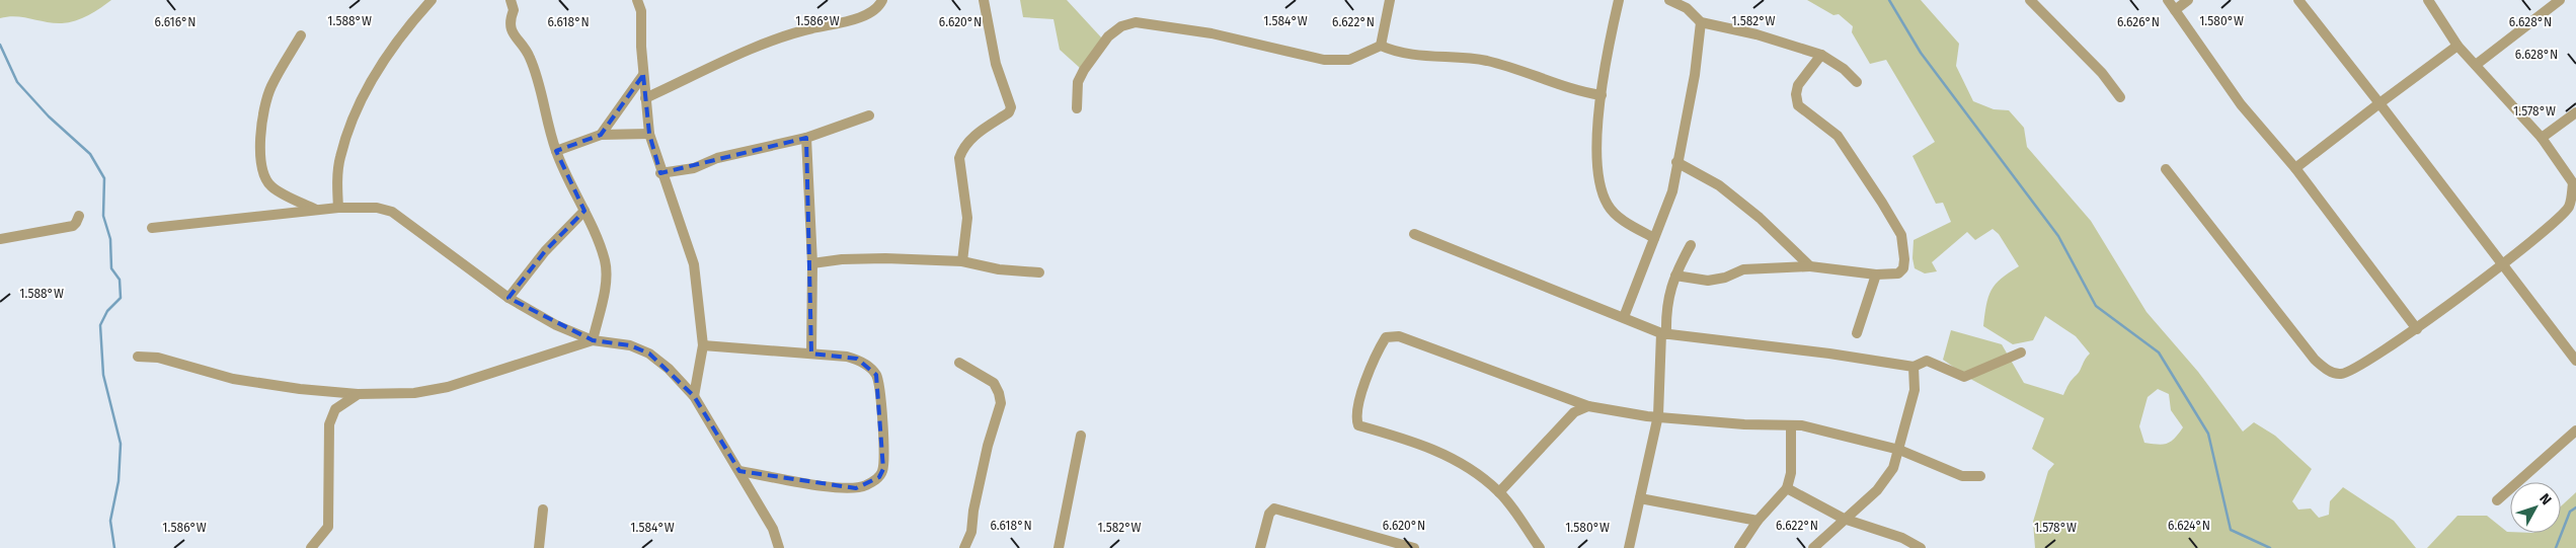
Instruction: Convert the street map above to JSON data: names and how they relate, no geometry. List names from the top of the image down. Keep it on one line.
{"north":"top right","coordinates":["1.586°W","1.584°W","1.582°W","1.588°W","1.580°W","6.616°N","6.618°N","6.620°N","6.622°N","6.626°N","6.628°N","1.578°W","6.624°N"]}
